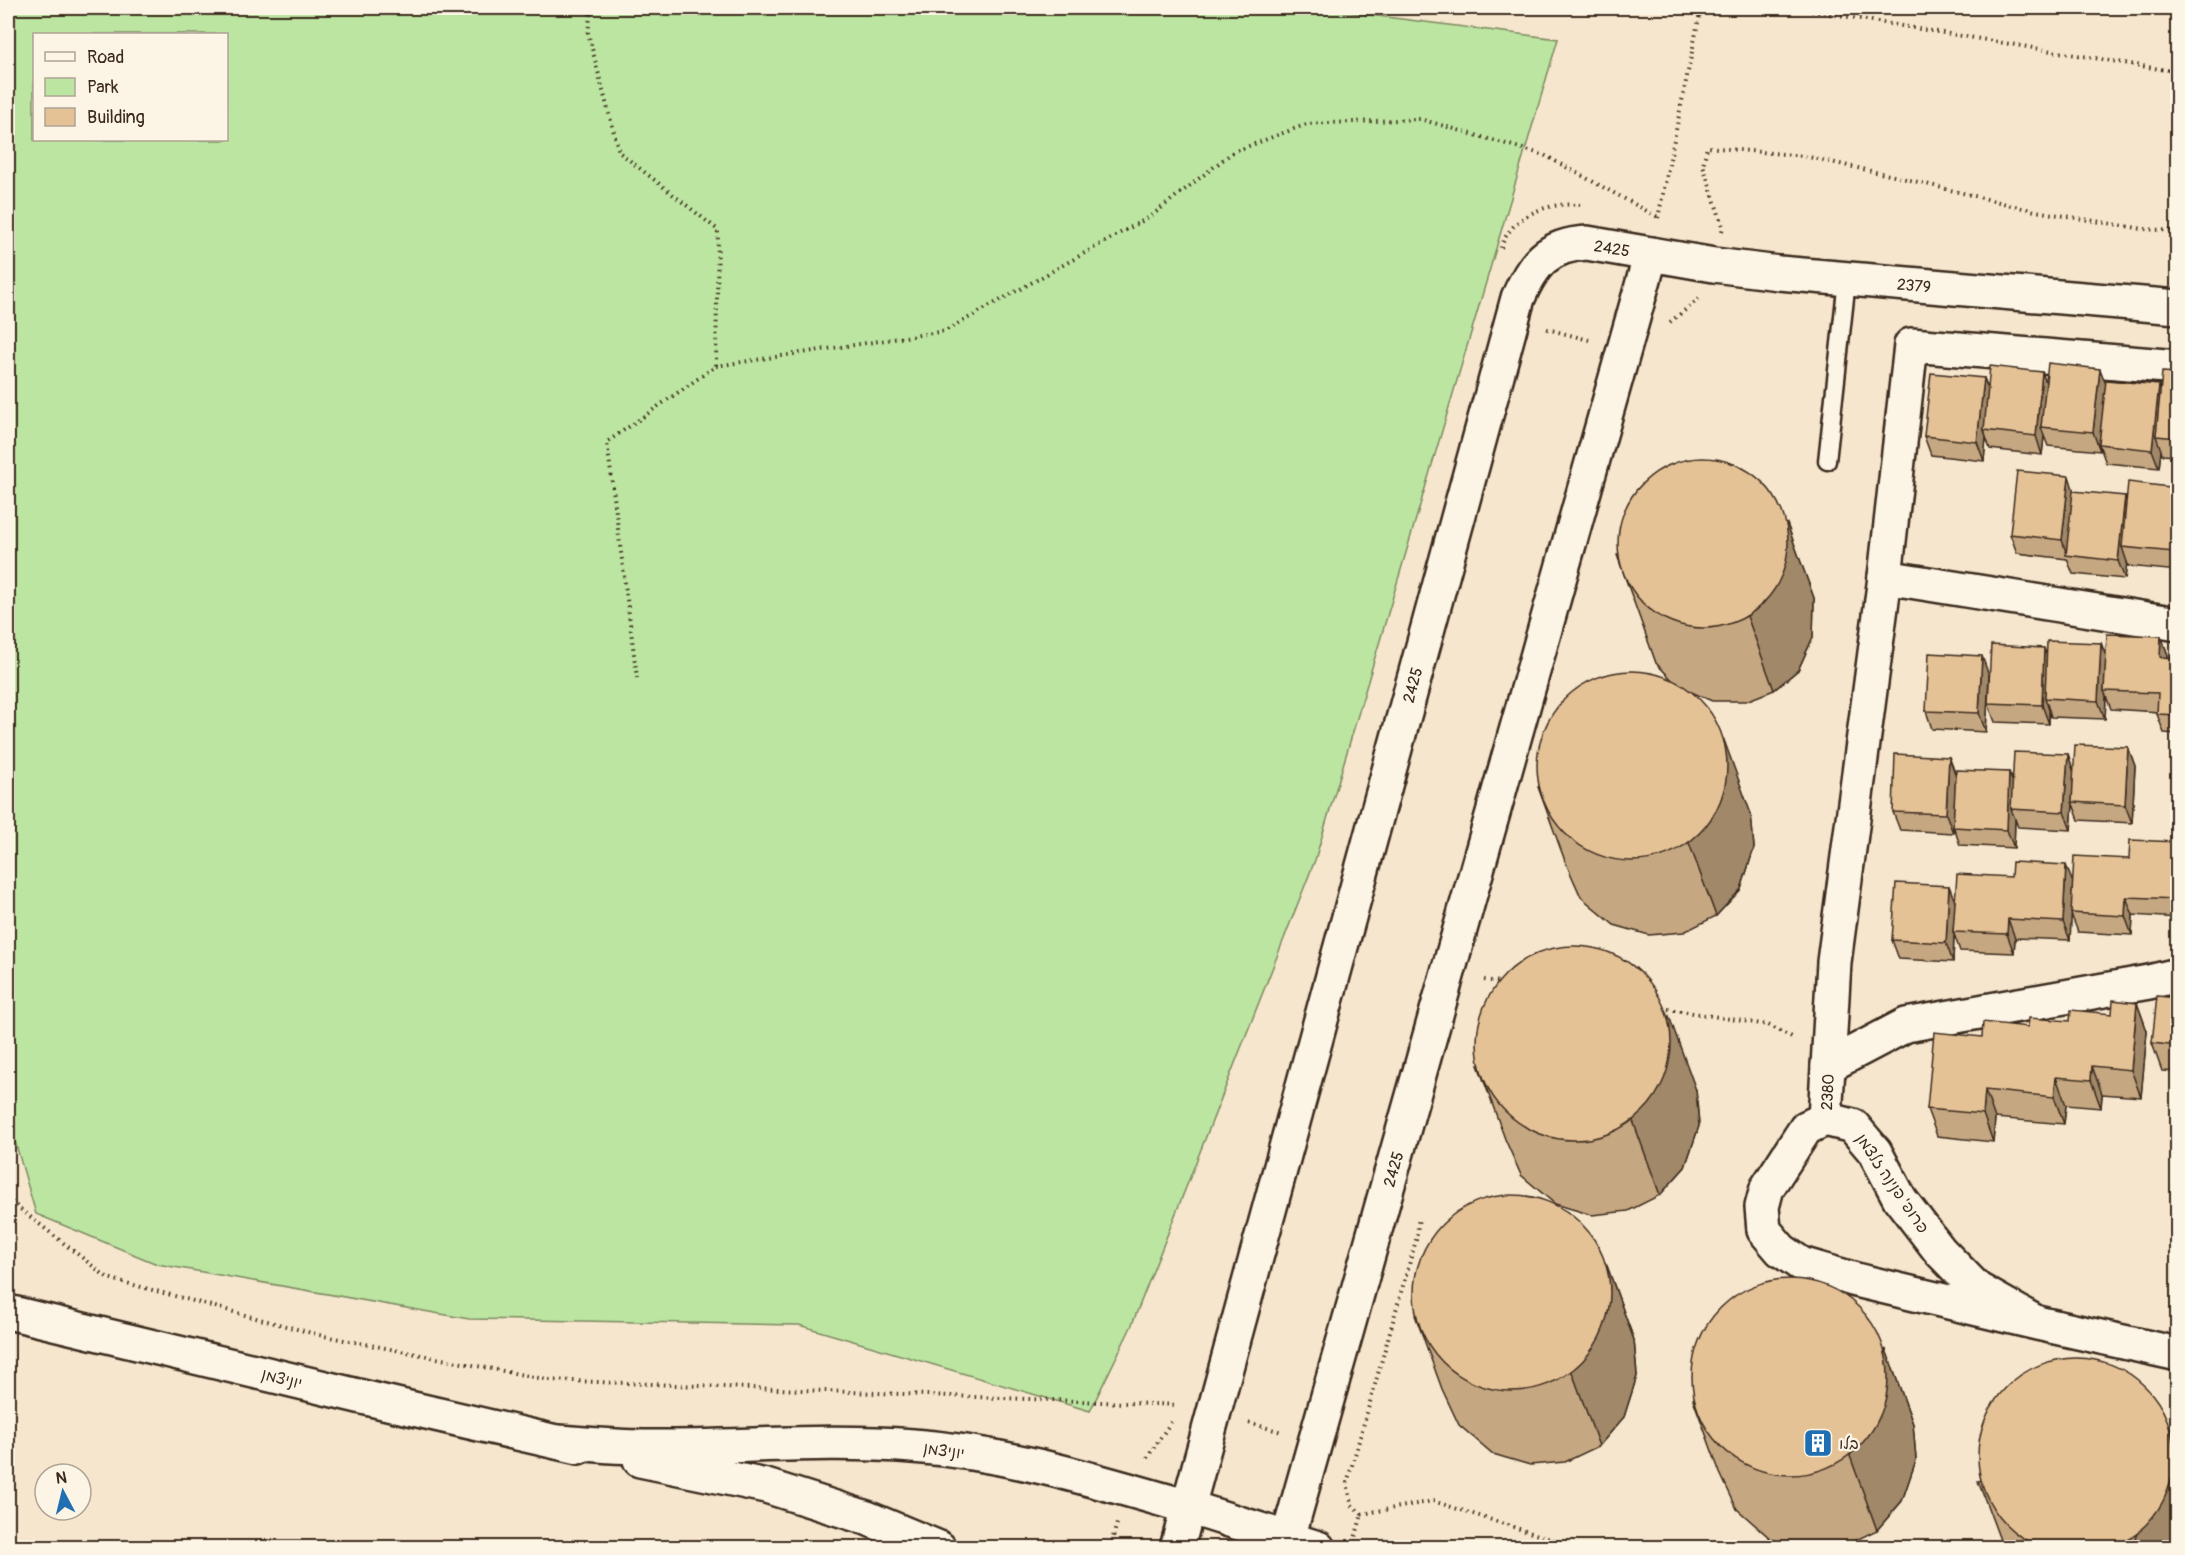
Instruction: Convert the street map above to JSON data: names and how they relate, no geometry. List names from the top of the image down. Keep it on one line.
{"streets":{"street":["2425","2379","2380","פרופ' פנינה זלצמן","יוניצמן"]},"crossings":[["2425","2379"],["2425","יוניצמן"],["2380","פרופ' פנינה זלצמן"]],"places":{"building":["בלו"]},"legend":["Road","Park","Building"],"north":"top"}
